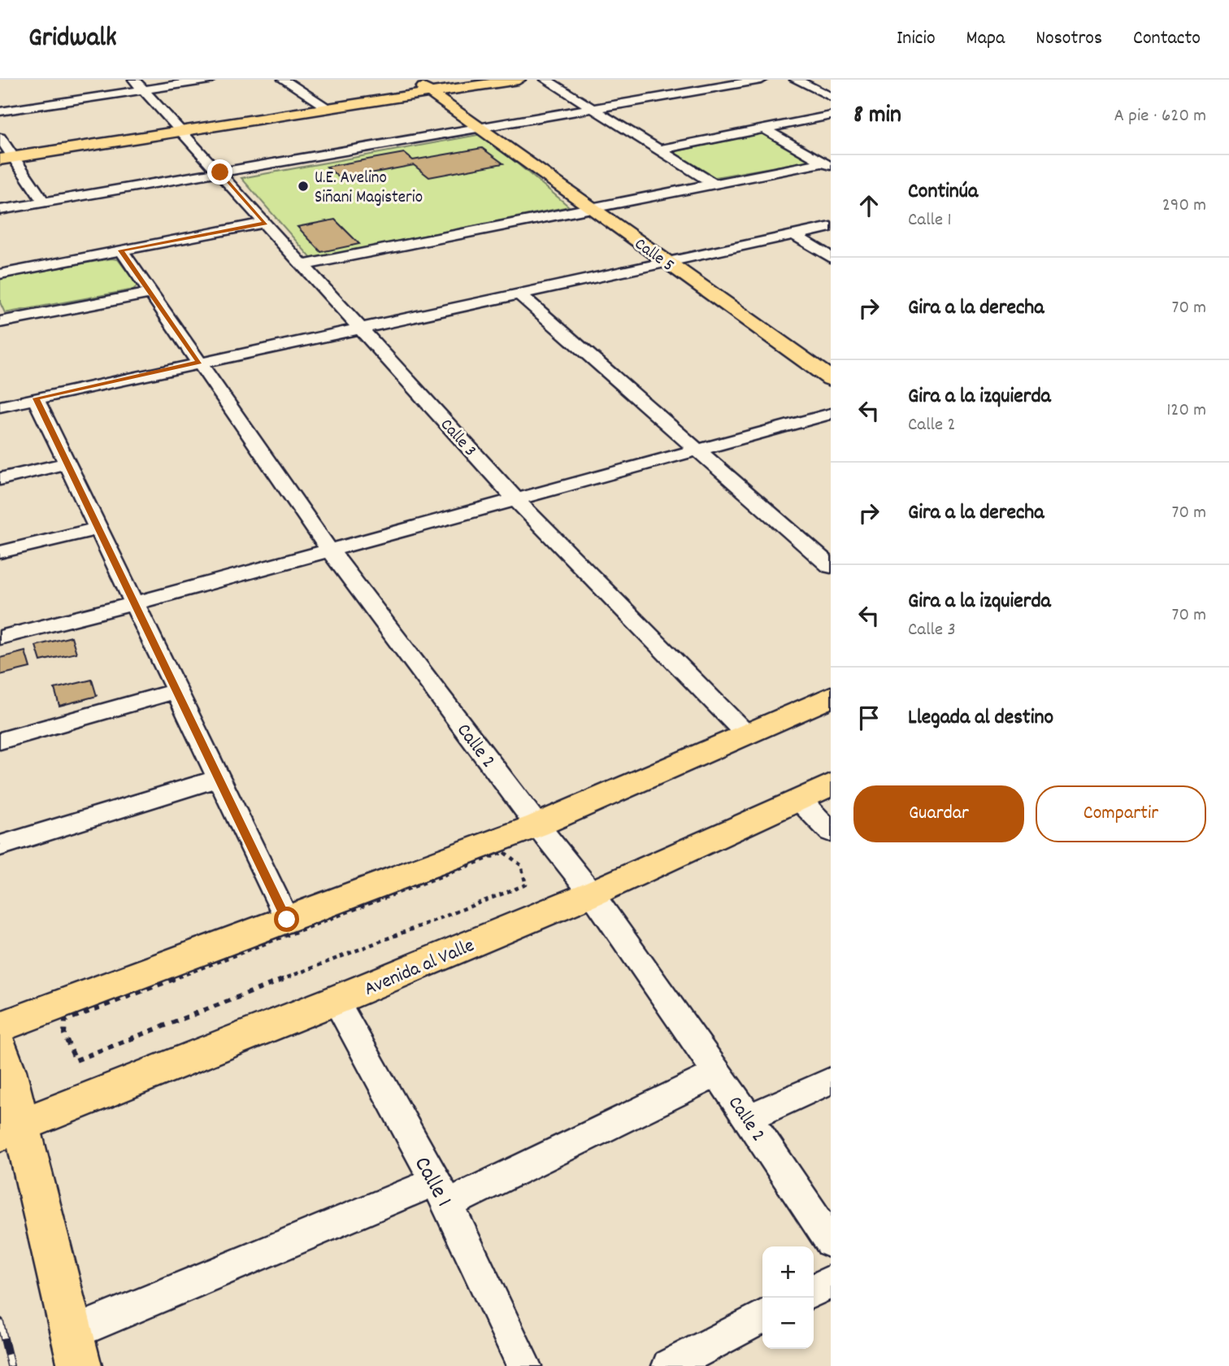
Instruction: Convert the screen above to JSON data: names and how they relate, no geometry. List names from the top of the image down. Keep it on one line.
{"streets":{"main road":["Calle 5","Avenida al Valle"],"street":["Calle 3","Calle 2","Calle 1"]},"crossings":[["Calle 2","Avenida al Valle"],["Avenida al Valle","Calle 1"]],"places":["U.E. Avelino Siñani Magisterio"],"page":{"header":"Gridwalk","nav":["Inicio","Mapa","Nosotros","Contacto"],"heading":["8 min","A pie · 620 m"],"list":[["Continúa","Calle 1","290 m"],["Gira a la derecha","70 m"],["Gira a la izquierda","Calle 2","120 m"],["Gira a la derecha","70 m"],["Gira a la izquierda","Calle 3","70 m"],"Llegada al destino"],"buttons":["Guardar","Compartir"],"map_buttons":["+","−"]}}
